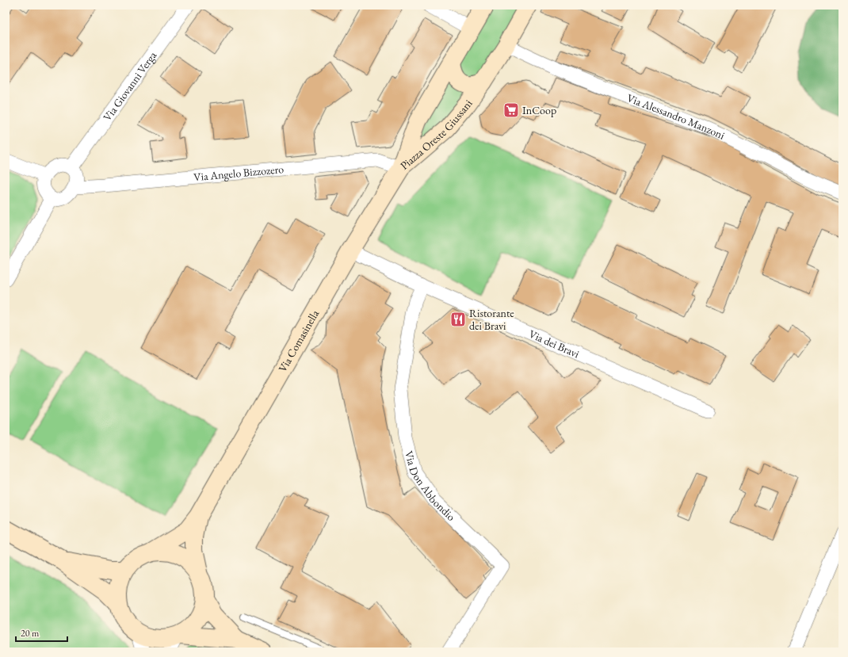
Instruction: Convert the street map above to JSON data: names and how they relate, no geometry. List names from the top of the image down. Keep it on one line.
{"streets":{"street":["Via Giovanni Verga","Via Alessandro Manzoni","Piazza Oreste Giussani","Via Angelo Bizzozero","Via Comasinella","Via dei Bravi","Via Don Abbondio"]},"crossings":[["Via Giovanni Verga","Via Angelo Bizzozero"],["Via Alessandro Manzoni","Piazza Oreste Giussani"],["Piazza Oreste Giussani","Via Angelo Bizzozero"],["Piazza Oreste Giussani","Via Comasinella"],["Via Angelo Bizzozero","Via Comasinella"],["Via Comasinella","Via dei Bravi"],["Via dei Bravi","Via Don Abbondio"]],"places":{"supermarket":["InCoop"],"restaurant":["Ristorante dei Bravi"]},"scale_bar":"20 m"}
